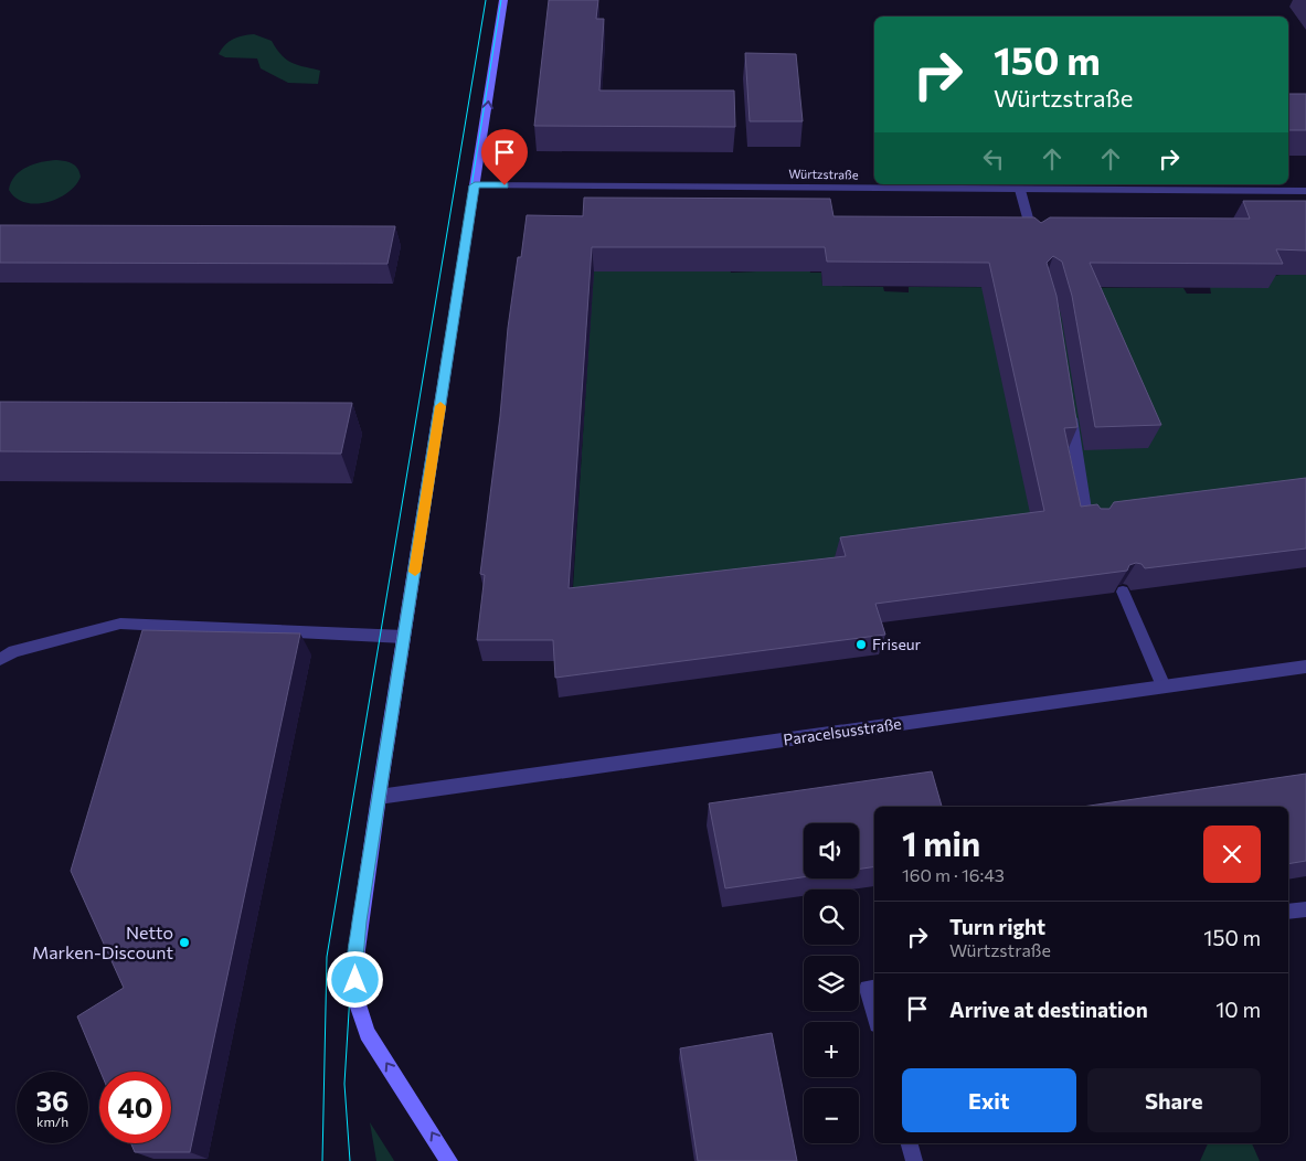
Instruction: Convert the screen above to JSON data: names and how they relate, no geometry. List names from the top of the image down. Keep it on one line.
{"streets":{"street":["Würtzstraße","Paracelsusstraße"]},"places":["Friseur","Netto Marken-Discount"],"page":{"turn":["150 m","Würtzstraße"],"heading":["1 min","160 m · 16:43"],"map_buttons":["+","−"],"list":[{"name":"Turn right","note":"Würtzstraße","value":"150 m"},{"name":"Arrive at destination","value":"10 m"}],"buttons":["Exit","Share"],"speed":"36 km/h","limit":"40"}}
